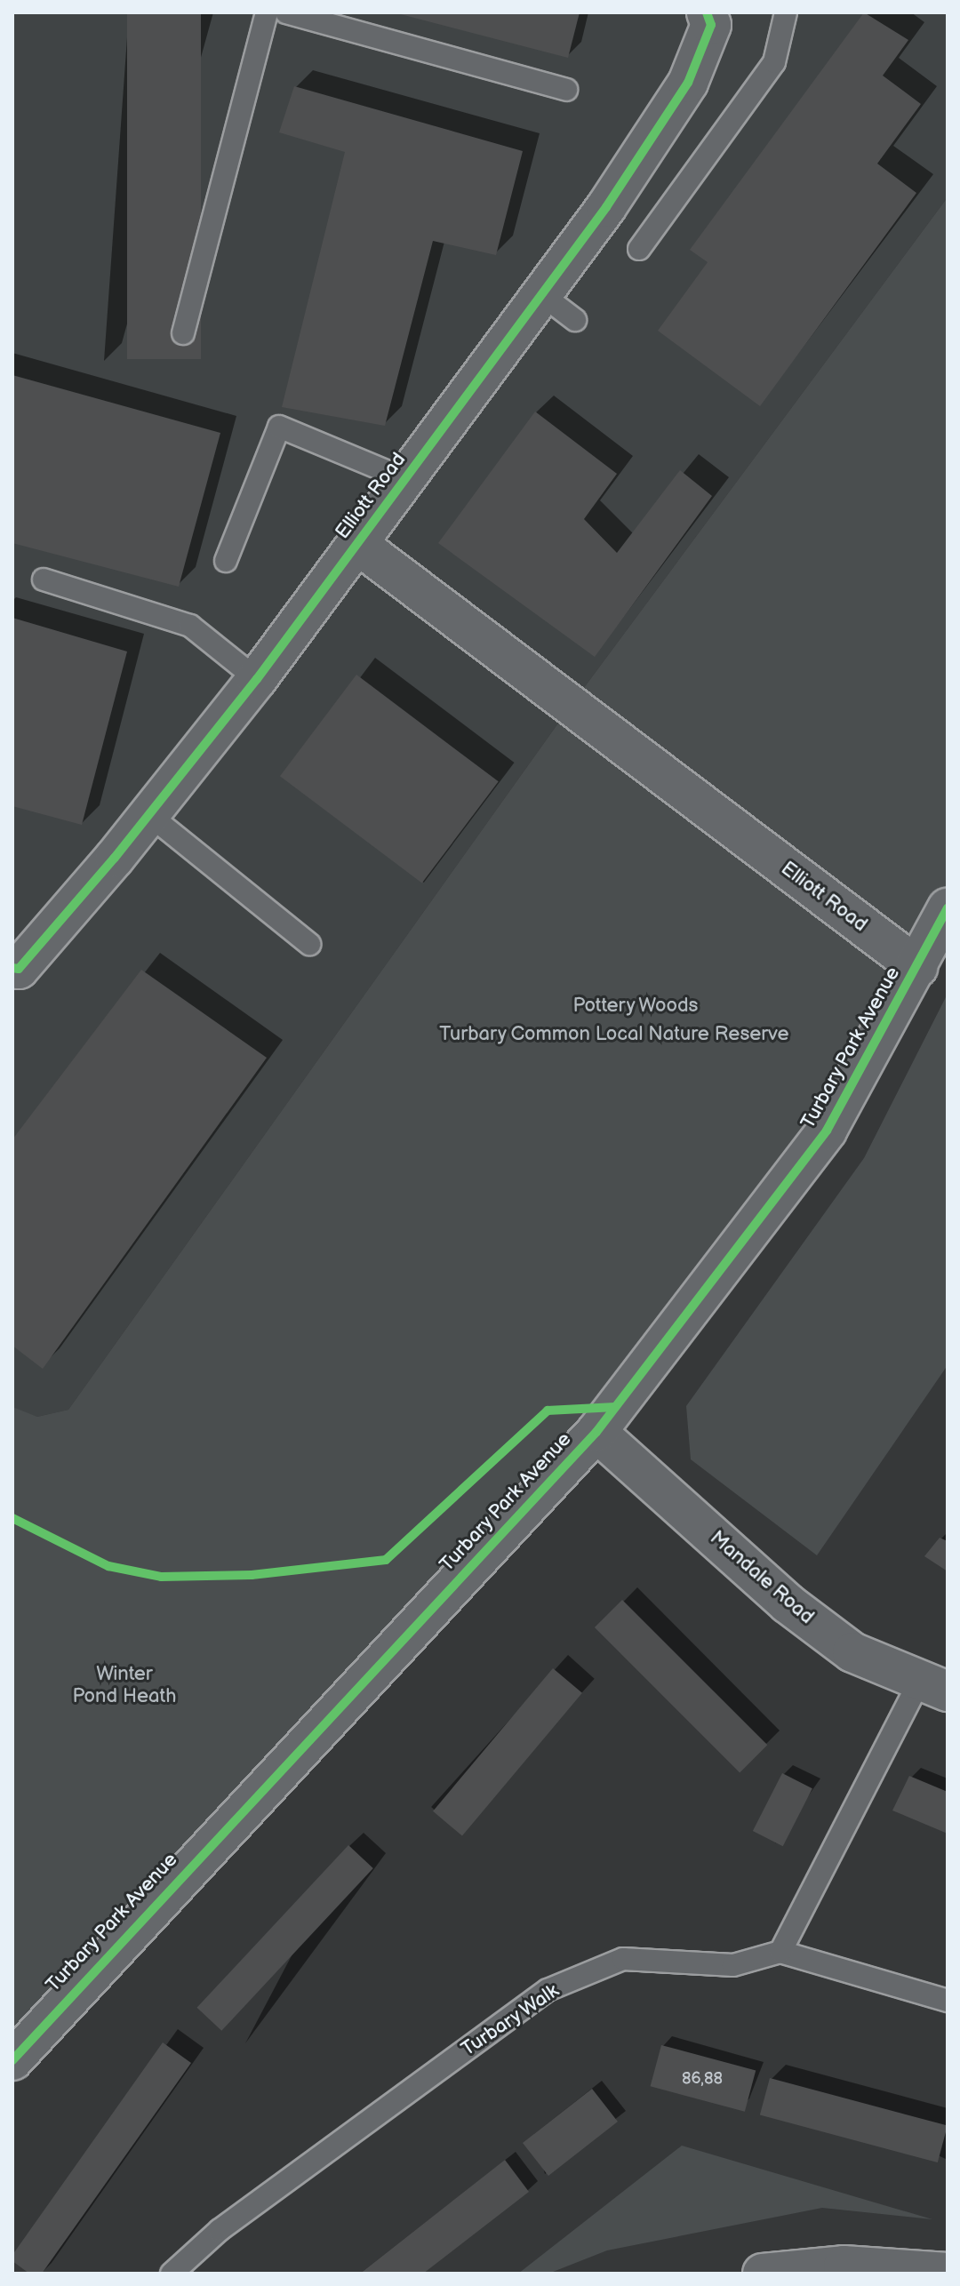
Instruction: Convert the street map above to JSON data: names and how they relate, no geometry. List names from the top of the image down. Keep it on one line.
{"streets":{"street":["Elliott Road","Turbary Park Avenue","Mandale Road"],"lane":["Turbary Walk"]},"crossings":[["Elliott Road","Turbary Park Avenue"],["Turbary Park Avenue","Mandale Road"]],"parks":["Pottery Woods","Turbary Common Local Nature Reserve","Winter Pond Heath"],"house_numbers":["86,88"]}
